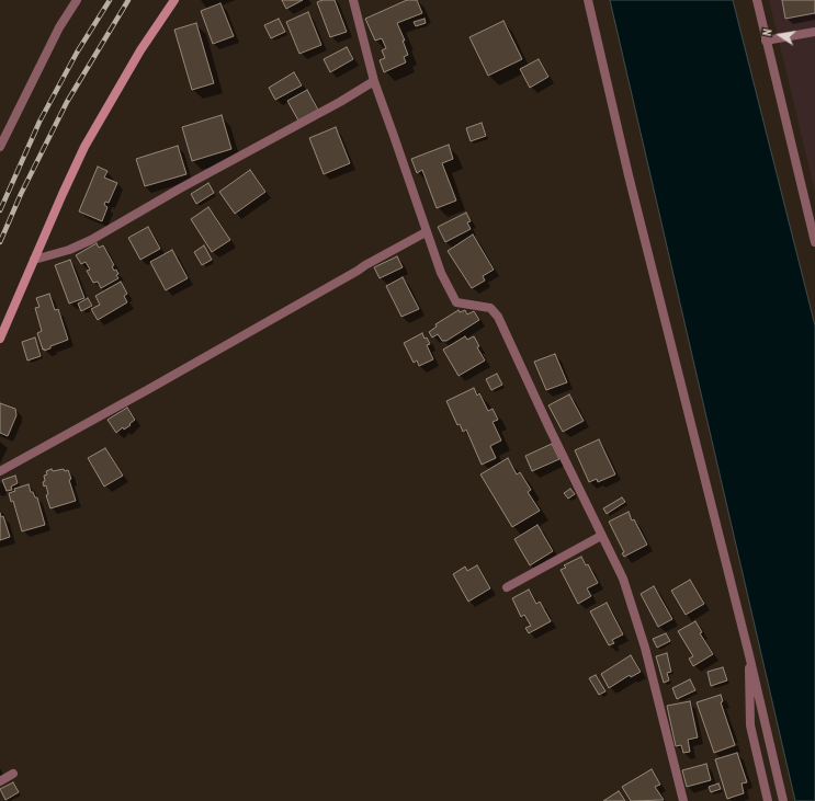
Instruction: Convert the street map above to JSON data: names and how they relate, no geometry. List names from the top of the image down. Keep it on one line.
{"north":"left"}
